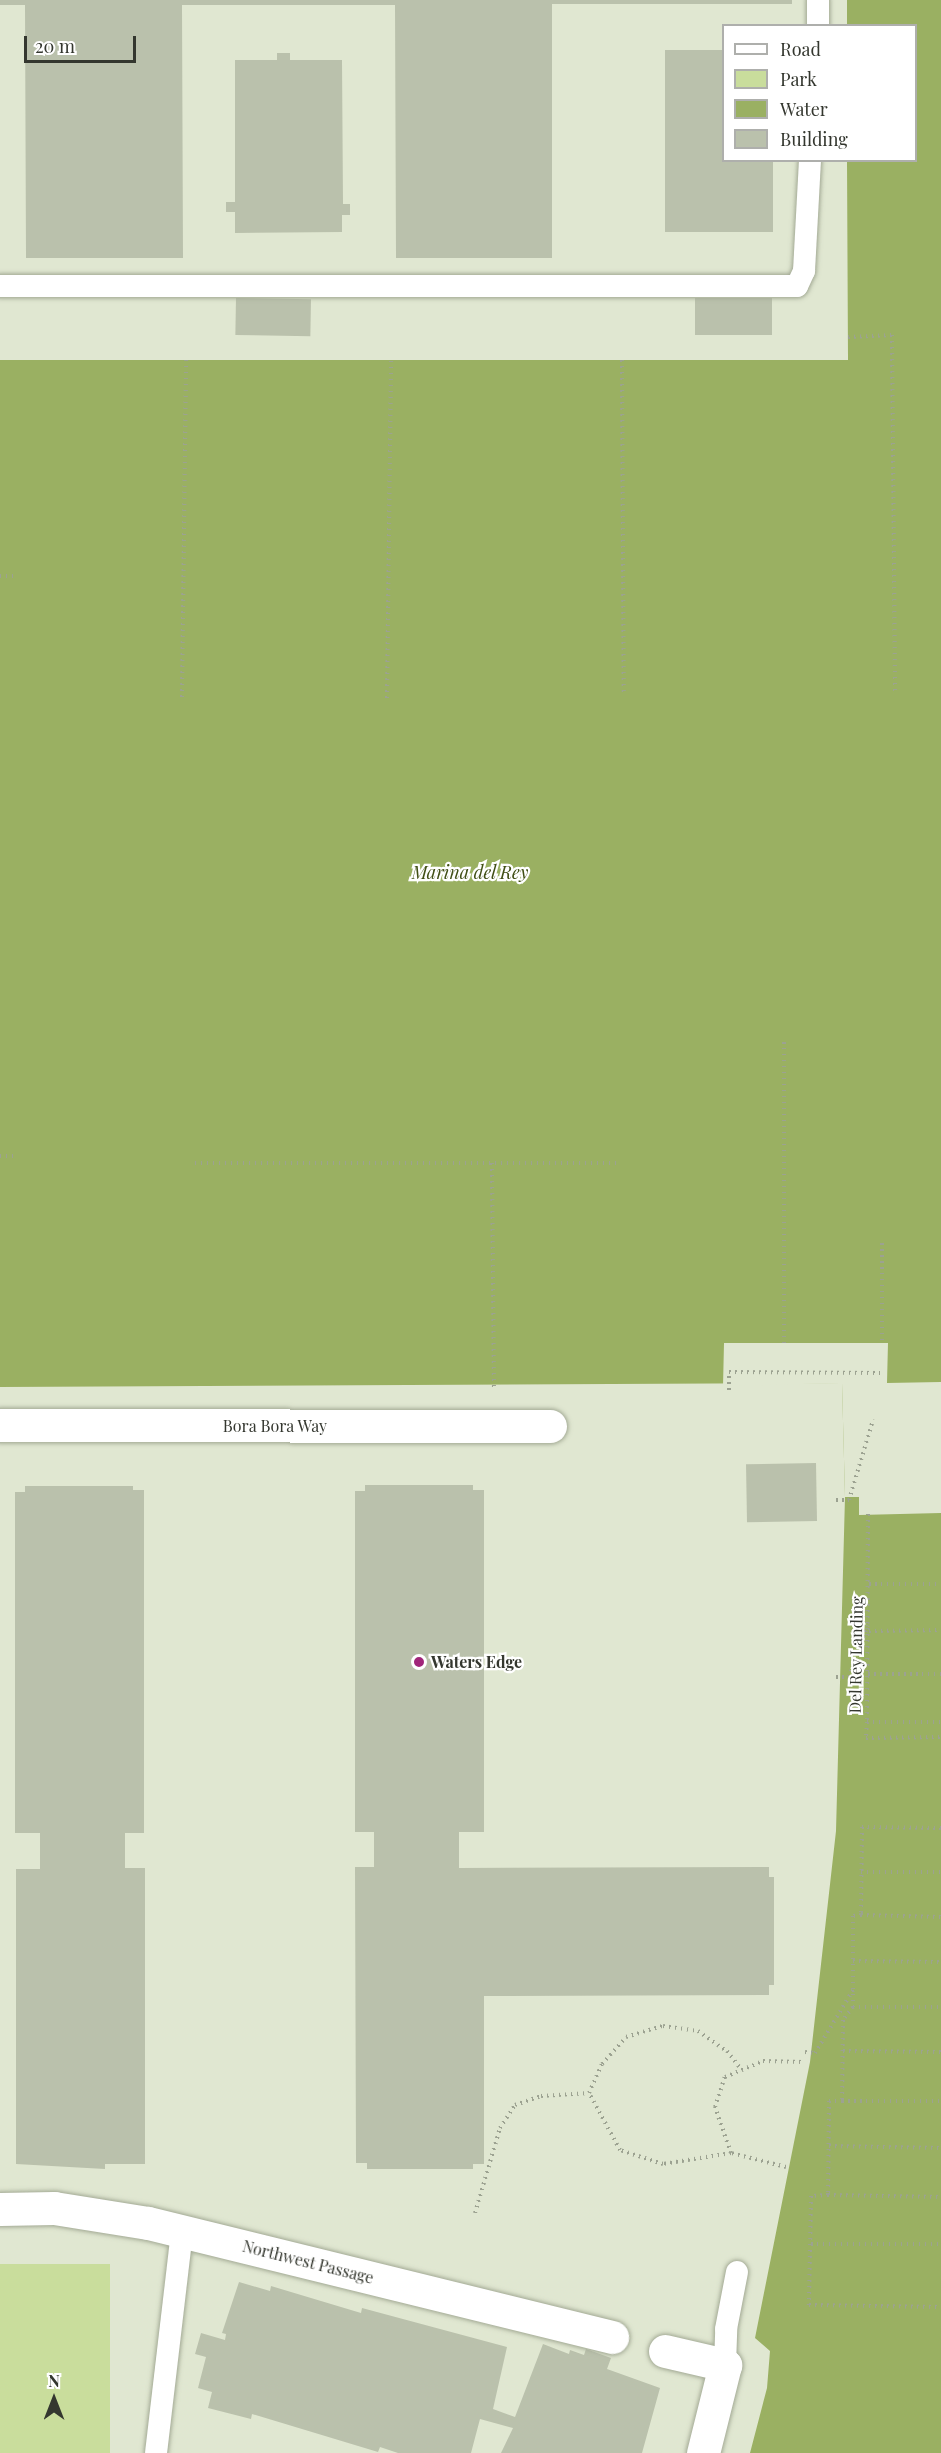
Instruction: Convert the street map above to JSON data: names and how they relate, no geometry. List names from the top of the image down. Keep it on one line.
{"streets":{"street":["Bora Bora Way","Northwest Passage"],"path":["Del Rey Landing"]},"water":["Marina del Rey"],"places":["Waters Edge"],"legend":["Road","Park","Water","Building"],"scale_bar":"20 m","north":"top"}
